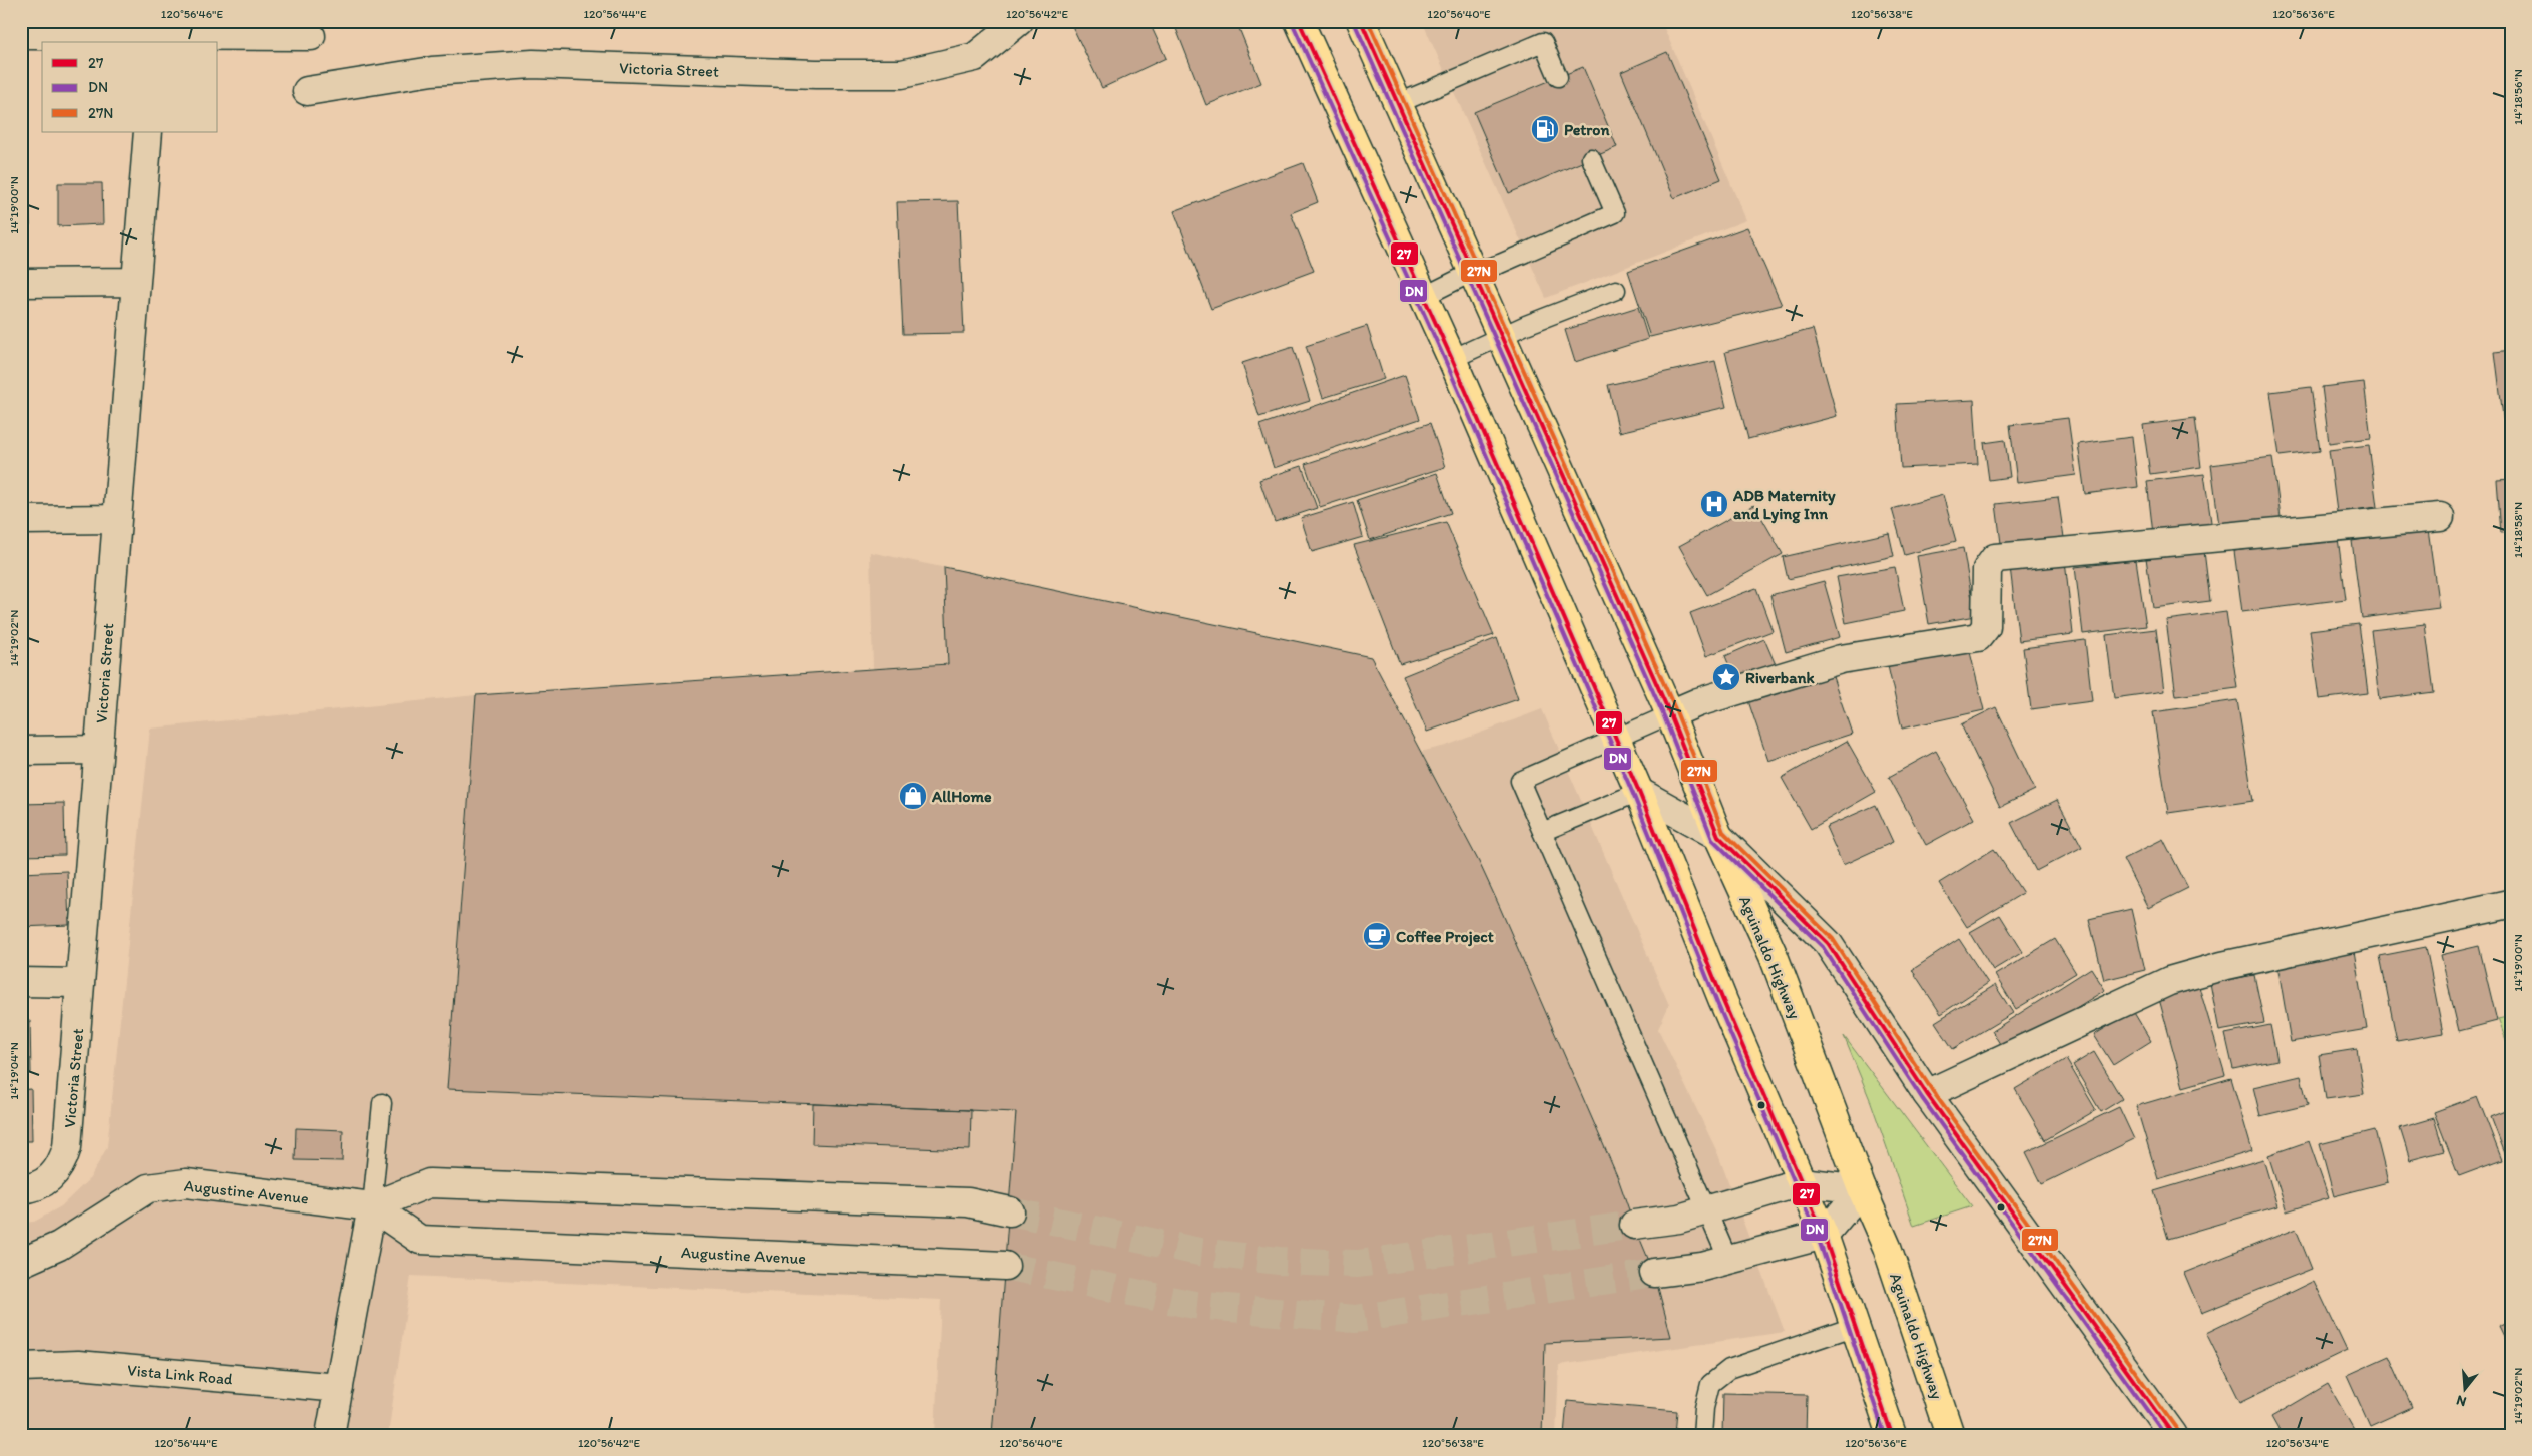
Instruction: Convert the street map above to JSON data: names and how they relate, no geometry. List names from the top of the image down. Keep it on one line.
{"streets":{"highway":["Aguinaldo Highway"],"street":["Victoria Street","Augustine Avenue","Vista Link Road"]},"places":{"fuel station":["Petron"],"hospital":["ADB Maternity and Lying Inn"],"place":["Riverbank"],"shop":["AllHome"],"cafe":["Coffee Project"]},"lines":["transit line 27","transit line 27N","transit line DN"],"legend":["27","DN","27N"],"north":"bottom","coordinates":["120°56'46\"E","120°56'44\"E","120°56'42\"E","120°56'40\"E","120°56'38\"E","120°56'36\"E","14°18'56\"N","14°19'00\"N","14°18'58\"N","14°19'02\"N","14°19'04\"N","120°56'34\"E"]}
